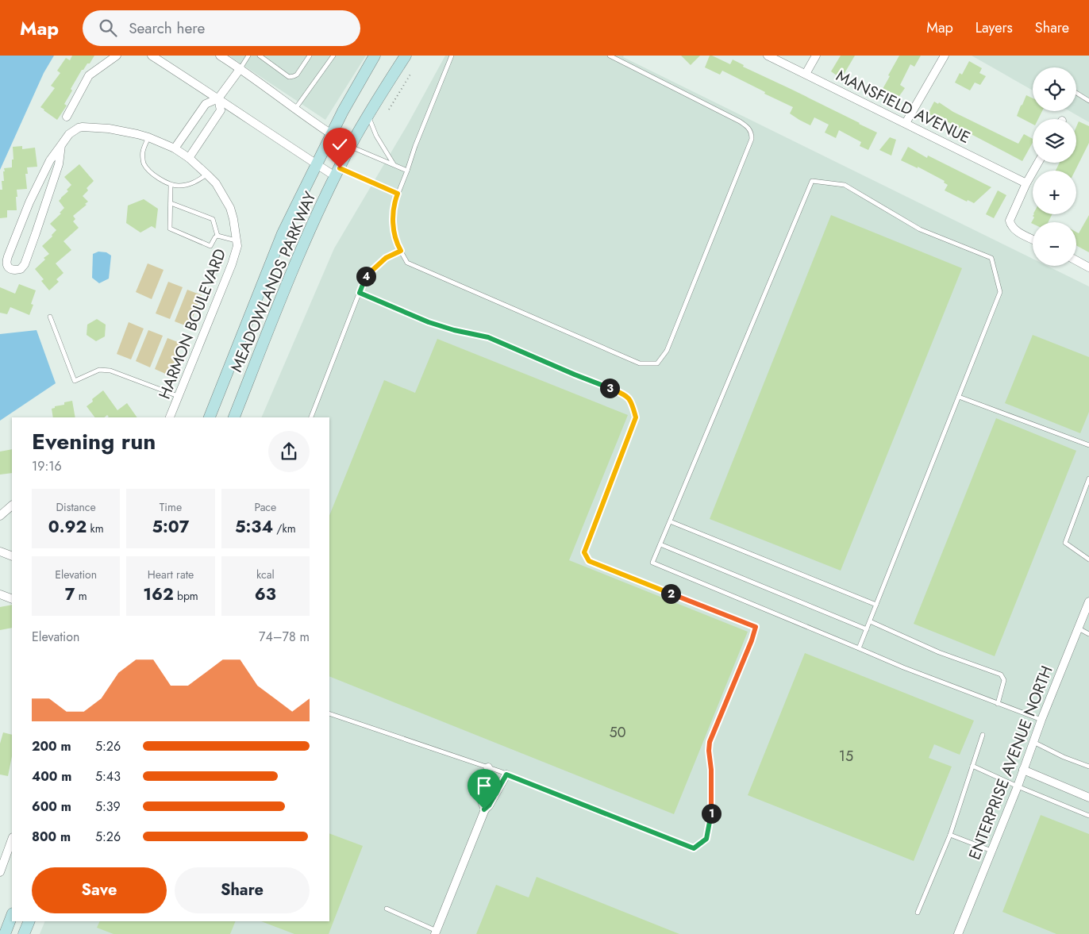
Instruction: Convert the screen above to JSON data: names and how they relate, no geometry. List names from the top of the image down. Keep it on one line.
{"streets":{"main road":["MEADOWLANDS PARKWAY"],"street":["MANSFIELD AVENUE","HARMON BOULEVARD","ENTERPRISE AVENUE NORTH"]},"house_numbers":["50","15"],"page":{"header":"Map","search":"Search here","nav":["Map","Layers","Share"],"map_buttons":["+","−"],"pins":["4","3","2","1"],"heading":["Evening run","19:16"],"stats":[["Distance","0.92 km"],["Time","5:07"],["Pace","5:34 /km"],["Elevation","7 m"],["Heart rate","162 bpm"],["kcal","63"]],"chart":["Elevation","74–78 m"],"list":[{"name":"200 m","note":"5:26"},{"name":"400 m","note":"5:43"},{"name":"600 m","note":"5:39"},{"name":"800 m","note":"5:26"}],"buttons":["Save","Share"]}}
